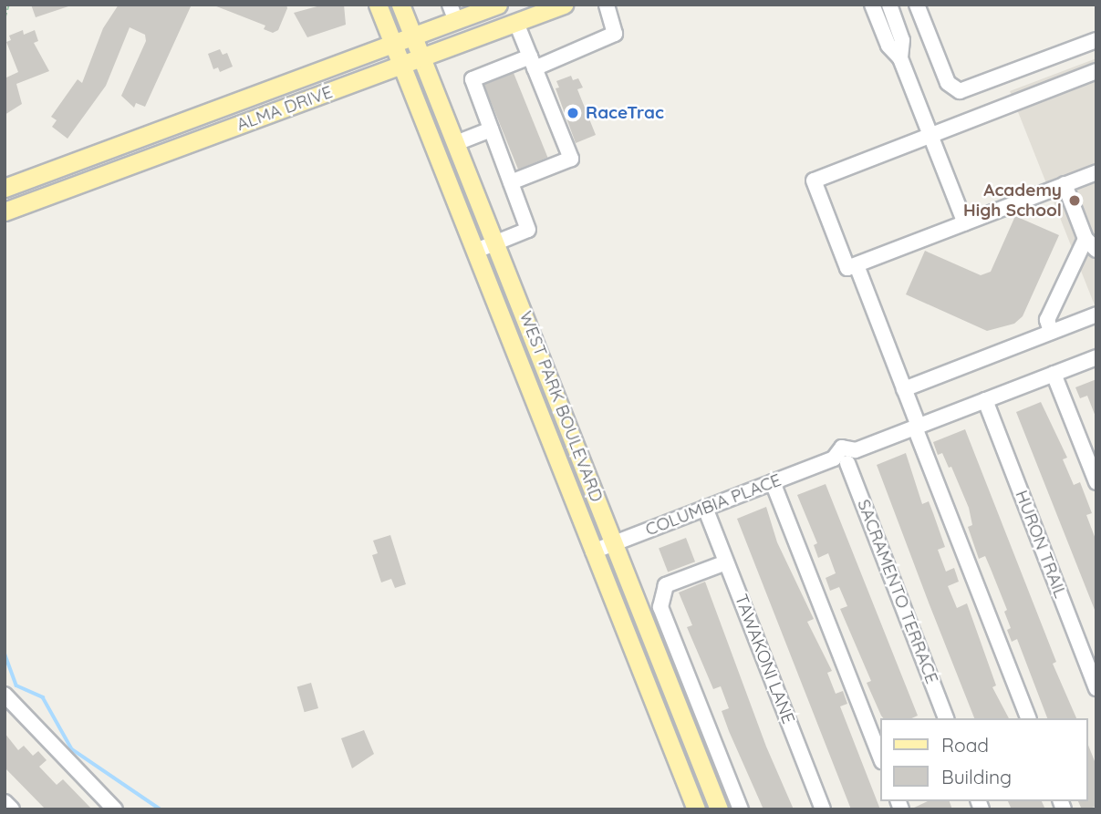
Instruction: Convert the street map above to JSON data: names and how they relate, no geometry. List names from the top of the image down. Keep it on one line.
{"streets":{"main road":["ALMA DRIVE","WEST PARK BOULEVARD"],"street":["COLUMBIA PLACE","HURON TRAIL","SACRAMENTO TERRACE","TAWAKONI LANE"]},"crossings":[["ALMA DRIVE","WEST PARK BOULEVARD"],["WEST PARK BOULEVARD","COLUMBIA PLACE"],["COLUMBIA PLACE","HURON TRAIL"],["COLUMBIA PLACE","SACRAMENTO TERRACE"],["COLUMBIA PLACE","TAWAKONI LANE"]],"places":["RaceTrac","Academy High School"],"legend":["Road","Building"]}
